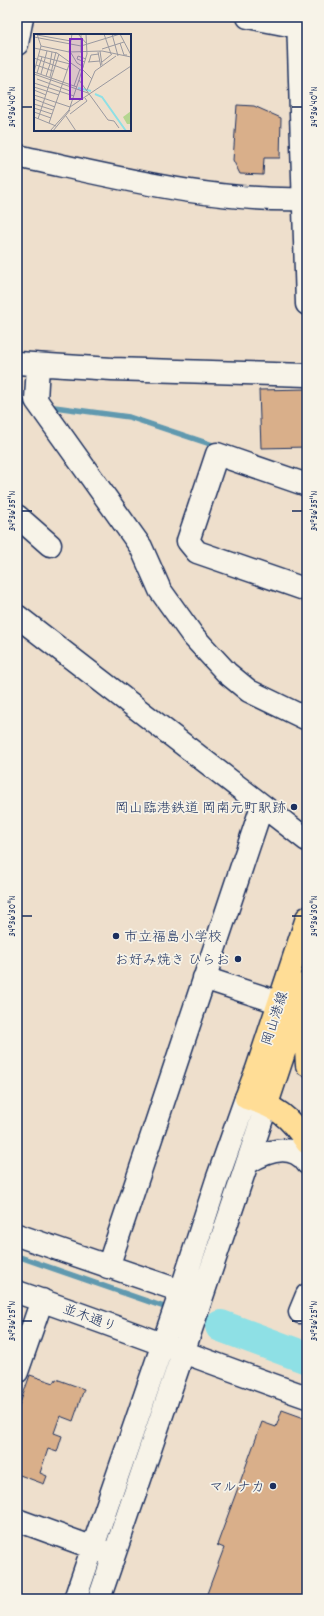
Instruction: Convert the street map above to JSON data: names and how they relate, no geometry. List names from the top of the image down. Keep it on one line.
{"streets":{"main road":["岡山港線"],"street":["並木通り"]},"places":["岡山臨港鉄道 岡南元町駅跡","市立福島小学校","お好み焼き ひらお","マルナカ"],"coordinates":["34°36'40\"N","34°36'35\"N","34°36'30\"N","34°36'25\"N"]}
